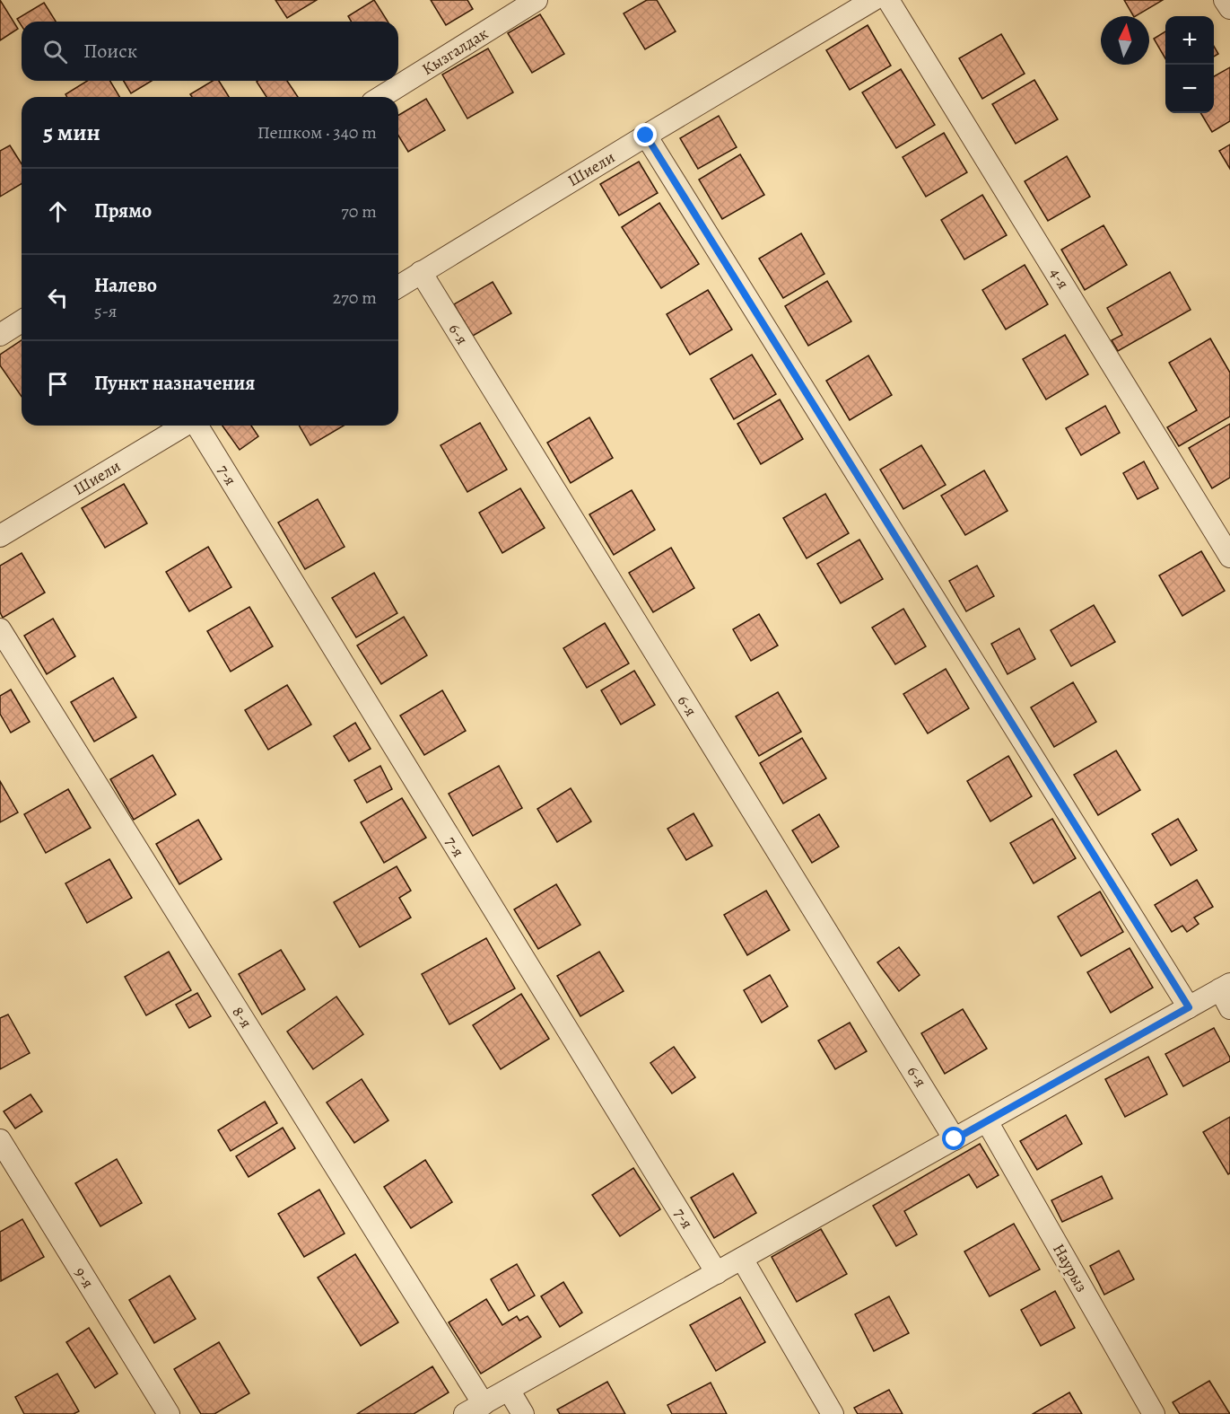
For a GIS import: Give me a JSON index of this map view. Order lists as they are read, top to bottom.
{
  "streets": {
    "street": [
      "Кызгалдак",
      "Шиели",
      "4-я",
      "6-я",
      "7-я",
      "8-я",
      "Наурыз",
      "9-я"
    ]
  },
  "crossings": [
    ["Шиели", "6-я"]
  ],
  "north": "top",
  "page": {
    "map_buttons": ["+", "−"],
    "search": "Поиск",
    "heading": ["5 мин", "Пешком · 340 m"],
    "list": [
      ["Прямо", "70 m"],
      ["Налево", "5-я", "270 m"],
      "Пункт назначения"
    ]
  }
}
